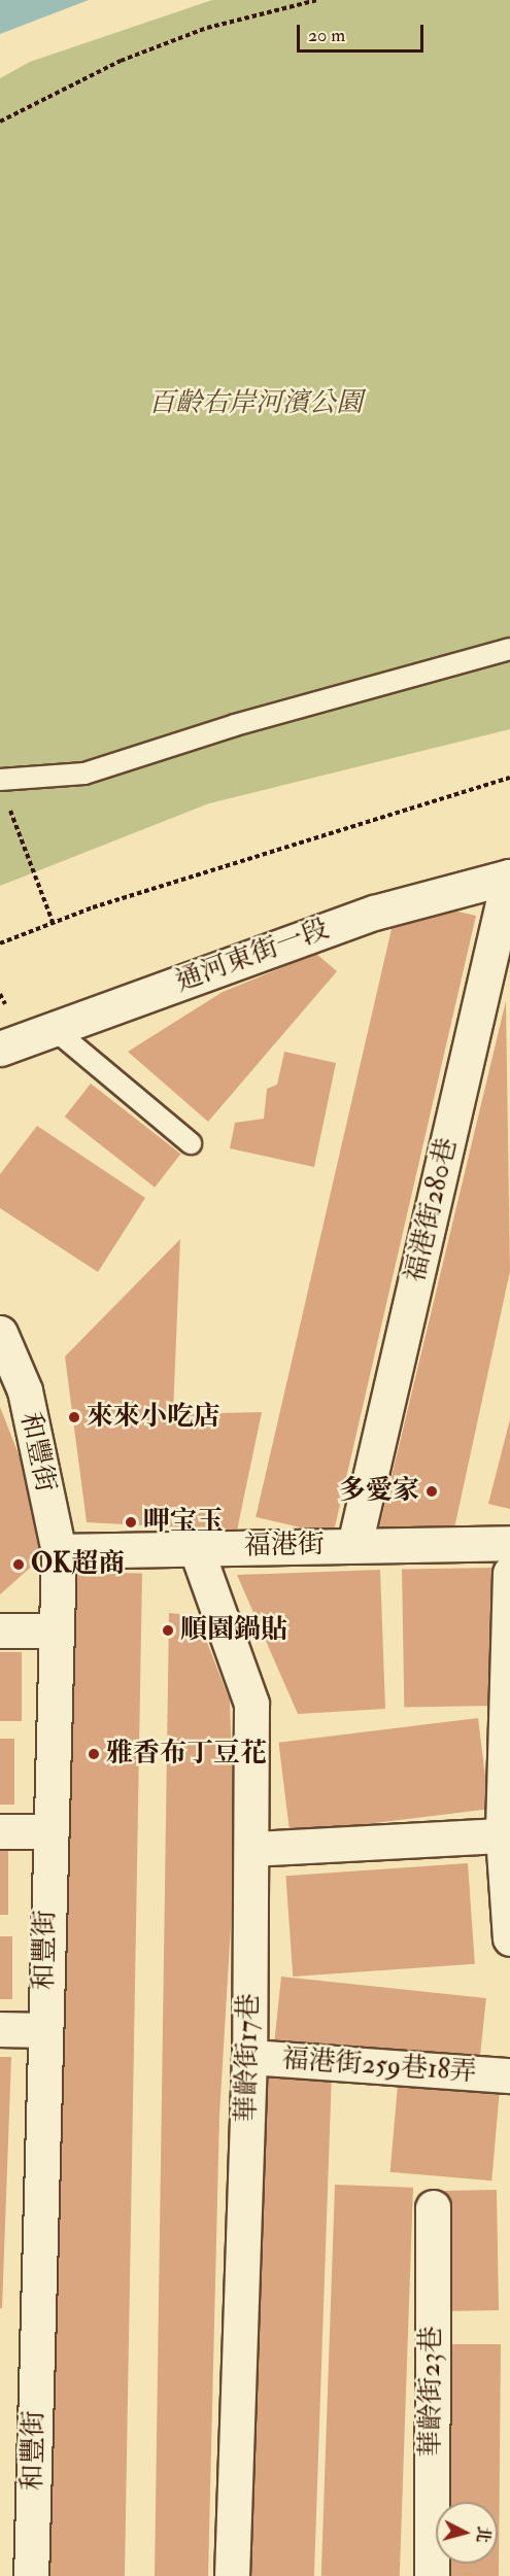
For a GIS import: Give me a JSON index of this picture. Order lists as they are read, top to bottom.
{
  "streets": {
    "street": [
      "通河東街一段",
      "福港街280巷",
      "和豐街",
      "福港街",
      "華齡街17巷",
      "福港街259巷18弄",
      "華齡街23巷"
    ]
  },
  "crossings": [
    ["通河東街一段", "福港街280巷"],
    ["福港街280巷", "福港街"],
    ["和豐街", "福港街"],
    ["福港街", "華齡街17巷"],
    ["華齡街17巷", "福港街259巷18弄"]
  ],
  "parks": ["百齡右岸河濱公園"],
  "places": [
    "來來小吃店",
    "多愛家",
    "呷宝玉",
    "OK超商",
    "順園鍋貼",
    "雅香布丁豆花"
  ],
  "scale_bar": "20 m",
  "north": "right"
}
